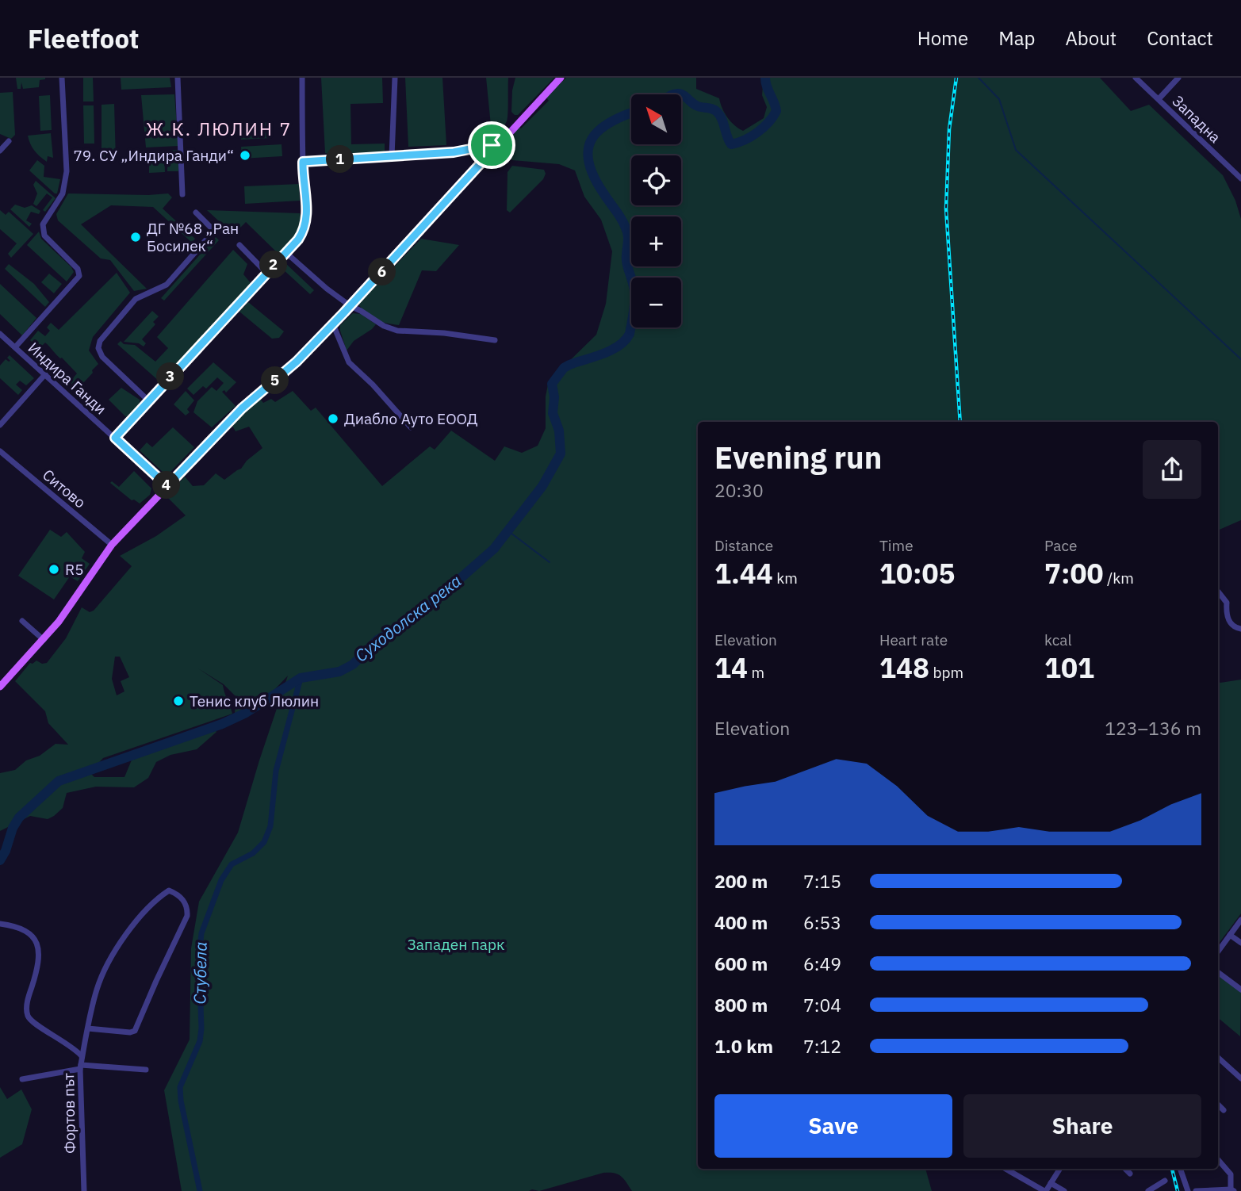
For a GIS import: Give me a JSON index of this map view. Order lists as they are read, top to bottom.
{
  "streets": {
    "street": [
      "Западна",
      "Индира Ганди",
      "Ситово",
      "Фортов път"
    ]
  },
  "districts": ["Ж.К. ЛЮЛИН 7"],
  "water": ["Суходолска река", "Стубела"],
  "parks": ["Западен парк"],
  "places": [
    "79. СУ „Индира Ганди“",
    "ДГ №68 „Ран Босилек“",
    "Диабло Ауто ЕООД",
    "R5",
    "Тенис клуб Люлин"
  ],
  "north": "top left",
  "page": {
    "header": "Fleetfoot",
    "nav": [
      "Home",
      "Map",
      "About",
      "Contact"
    ],
    "map_buttons": ["+", "−"],
    "pins": [
      "1",
      "2",
      "6",
      "3",
      "5",
      "4"
    ],
    "heading": ["Evening run", "20:30"],
    "stats": [
      ["Distance", "1.44 km"],
      ["Time", "10:05"],
      ["Pace", "7:00 /km"],
      ["Elevation", "14 m"],
      ["Heart rate", "148 bpm"],
      ["kcal", "101"]
    ],
    "chart": ["Elevation", "123–136 m"],
    "list": [
      {
        "name": "200 m",
        "note": "7:15"
      },
      {
        "name": "400 m",
        "note": "6:53"
      },
      {
        "name": "600 m",
        "note": "6:49"
      },
      {
        "name": "800 m",
        "note": "7:04"
      },
      {
        "name": "1.0 km",
        "note": "7:12"
      }
    ],
    "buttons": ["Save", "Share"]
  }
}
